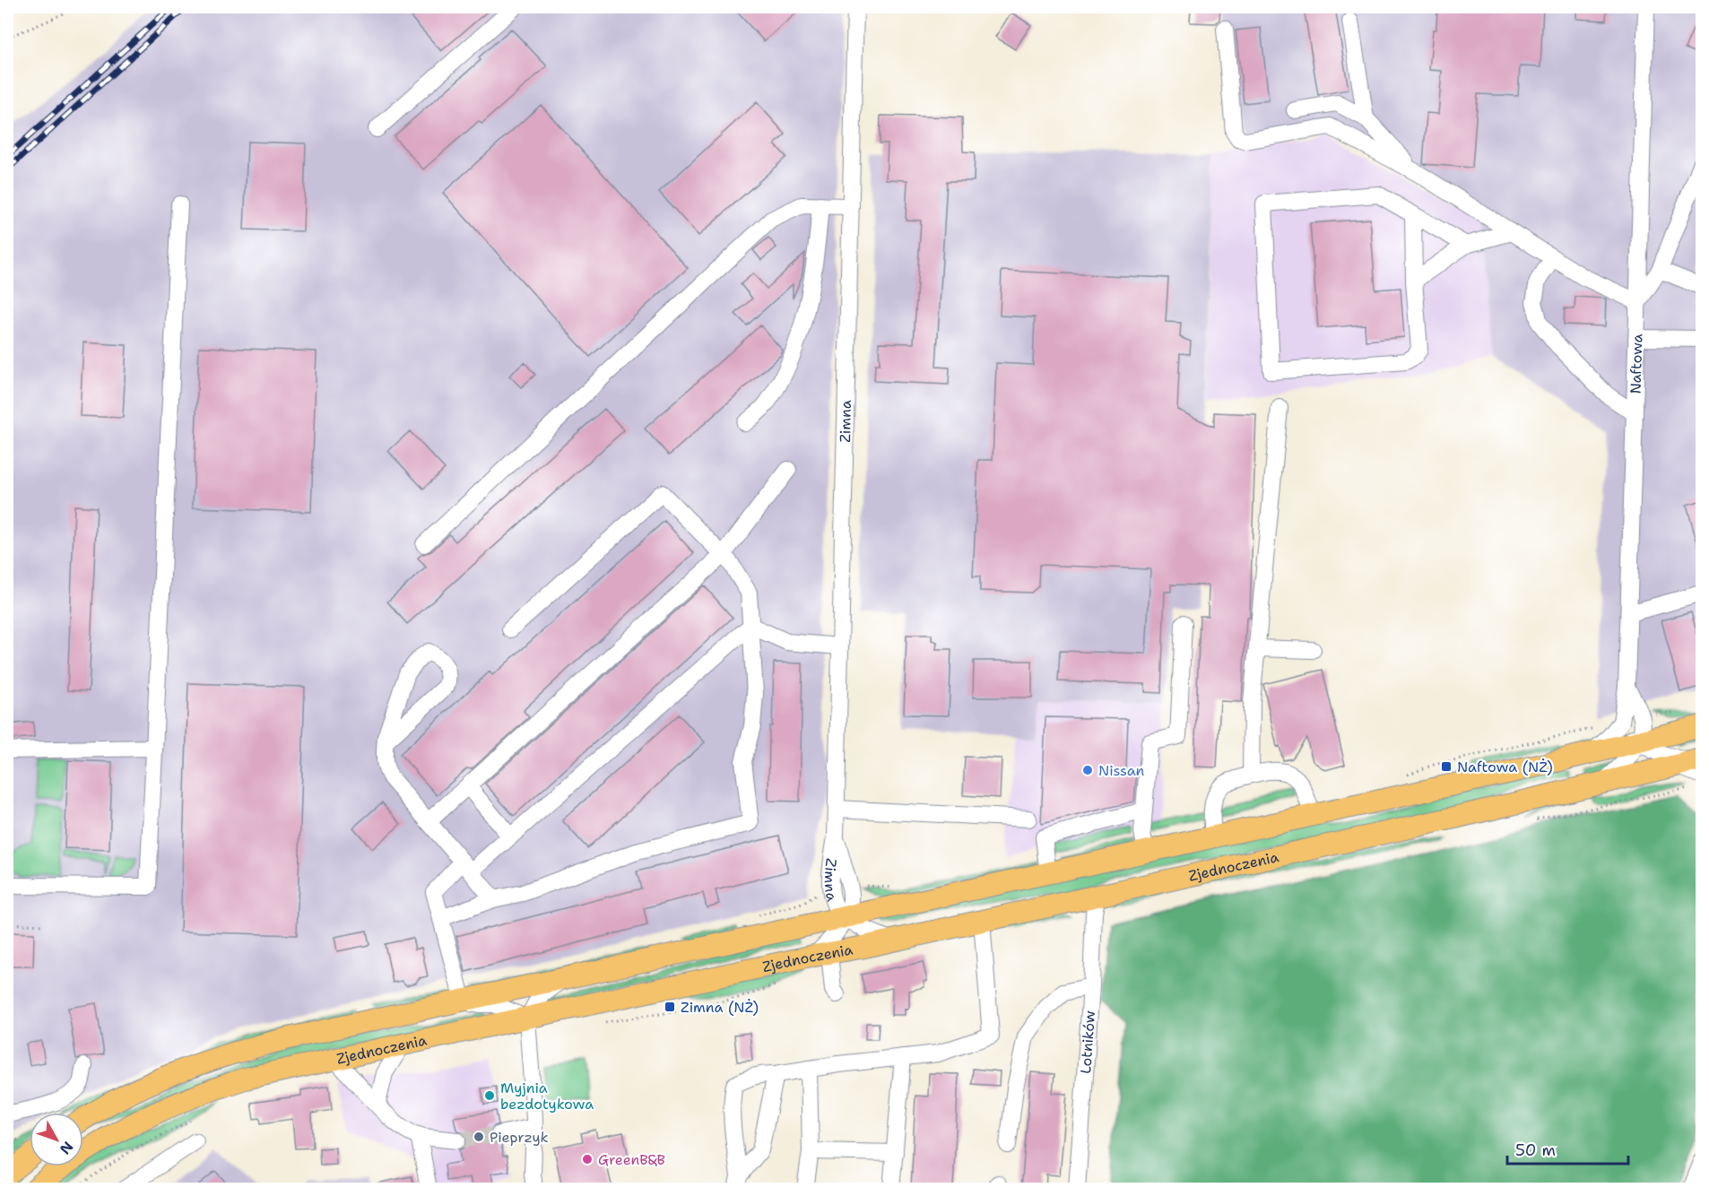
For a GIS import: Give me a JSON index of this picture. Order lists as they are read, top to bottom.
{
  "streets": {
    "main road": ["Zjednoczenia"],
    "street": ["Naftowa", "Zimna", "Lotników"]
  },
  "crossings": [
    ["Naftowa", "Zjednoczenia"],
    ["Zimna", "Zjednoczenia"],
    ["Zjednoczenia", "Lotników"]
  ],
  "places": {
    "transit": ["Naftowa (NŻ)", "Zimna (NŻ)"],
    "other": [
      "Nissan",
      "Myjnia bezdotykowa",
      "Pieprzyk",
      "GreenB&B"
    ]
  },
  "scale_bar": "50 m",
  "north": "bottom right"
}
